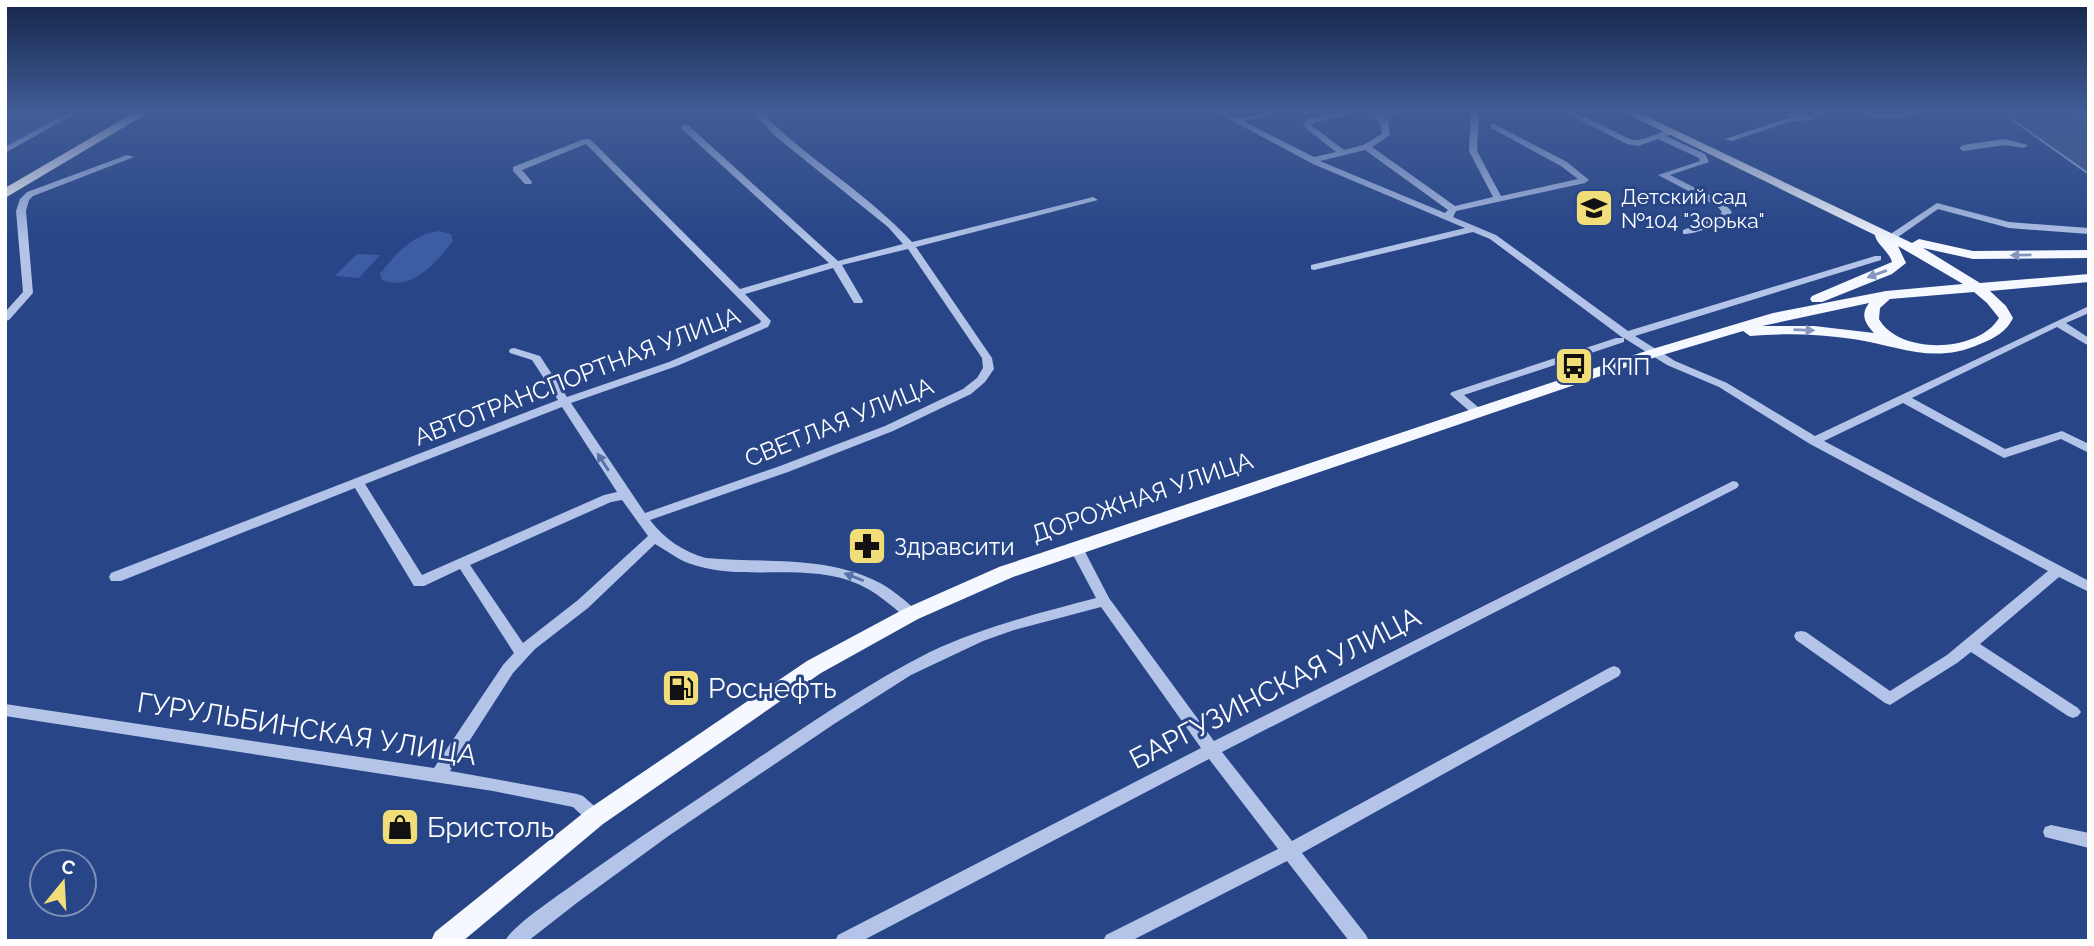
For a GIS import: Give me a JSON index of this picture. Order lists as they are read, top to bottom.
{
  "streets": {
    "main road": ["ДОРОЖНАЯ УЛИЦА"],
    "street": [
      "АВТОТРАНСПОРТНАЯ УЛИЦА",
      "СВЕТЛАЯ УЛИЦА",
      "БАРГУЗИНСКАЯ УЛИЦА",
      "ГУРУЛЬБИНСКАЯ УЛИЦА"
    ]
  },
  "crossings": [
    ["ДОРОЖНАЯ УЛИЦА", "ГУРУЛЬБИНСКАЯ УЛИЦА"]
  ],
  "places": {
    "school or university": ["Детский сад №104 \"Зорька\""],
    "bus stop": ["КПП"],
    "pharmacy": ["Здравсити"],
    "fuel station": ["Роснефть"],
    "shop": ["Бристоль"]
  },
  "north": "top"
}
